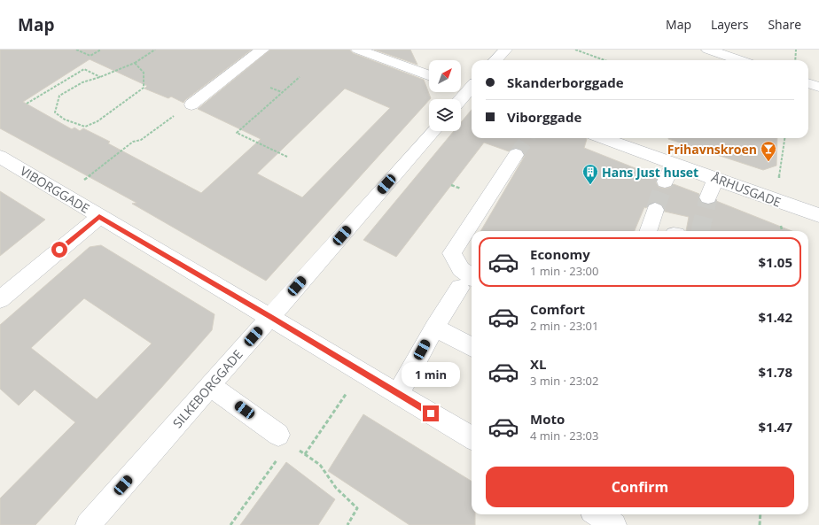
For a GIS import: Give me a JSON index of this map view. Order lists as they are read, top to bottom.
{
  "streets": {
    "street": ["VIBORGGADE", "ÅRHUSGADE", "SILKEBORGGADE"]
  },
  "crossings": [
    ["VIBORGGADE", "SILKEBORGGADE"]
  ],
  "places": {
    "bar": ["Frihavnskroen"],
    "building": ["Hans Just huset"]
  },
  "north": "top right",
  "page": {
    "header": "Map",
    "nav": ["Map", "Layers", "Share"],
    "banner": ["Skanderborggade", "Viborggade"],
    "list": [
      {
        "name": "Economy",
        "note": "1 min · 23:00",
        "value": "$1.05"
      },
      {
        "name": "Comfort",
        "note": "2 min · 23:01",
        "value": "$1.42"
      },
      {
        "name": "XL",
        "note": "3 min · 23:02",
        "value": "$1.78"
      },
      {
        "name": "Moto",
        "note": "4 min · 23:03",
        "value": "$1.47"
      }
    ],
    "bubble": "1 min",
    "buttons": "Confirm"
  }
}
